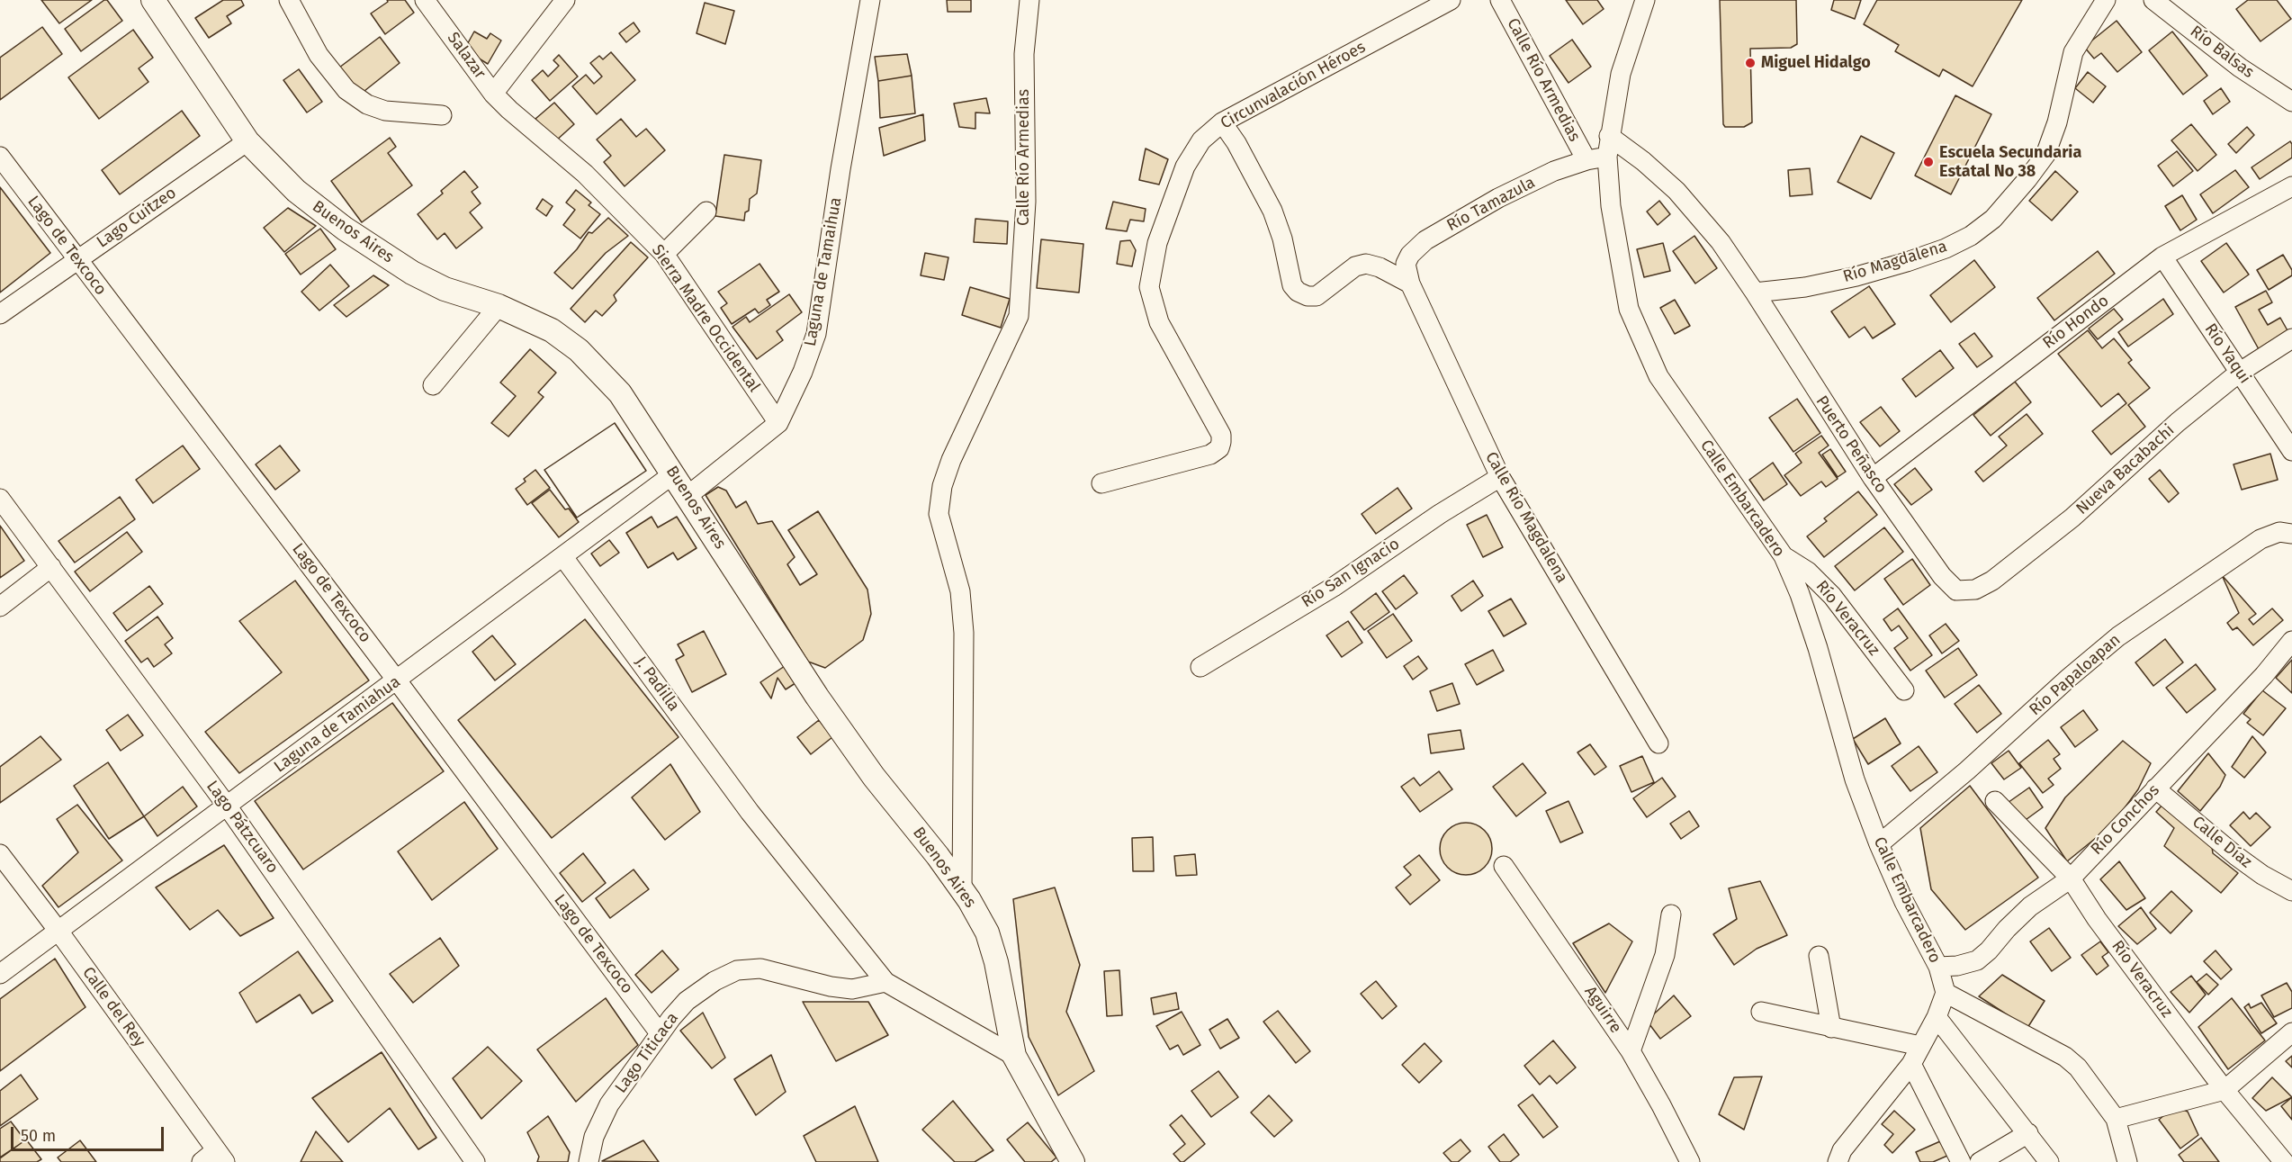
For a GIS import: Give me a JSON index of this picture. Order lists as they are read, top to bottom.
{
  "streets": {
    "street": [
      "Río Balsas",
      "Salazar",
      "Calle Río Armedias",
      "Circunvalación Héroes",
      "Río Tamazula",
      "Lago Cuitzeo",
      "Buenos Aires",
      "Lago de Texcoco",
      "Río Magdalena",
      "Laguna de Tamaihua",
      "Sierra Madre Occidental",
      "Río Hondo",
      "Río Yaqui",
      "Puerto Peñasco",
      "Nueva Bacabachi",
      "Calle Embarcadero",
      "Calle Río Magdalena",
      "Río San Ignacio",
      "Río Veracruz",
      "Río Papaloapan",
      "J. Padilla",
      "Laguna de Tamiahua",
      "Río Conchos",
      "Lago Pátzcuaro",
      "Calle Díaz",
      "Calle del Rey",
      "Aguirre",
      "Lago Titicaca"
    ]
  },
  "crossings": [
    ["Salazar", "Sierra Madre Occidental"],
    ["Calle Río Armedias", "Río Tamazula"],
    ["Calle Río Armedias", "Buenos Aires"],
    ["Río Tamazula", "Calle Embarcadero"],
    ["Río Tamazula", "Calle Río Magdalena"],
    ["Lago Cuitzeo", "Buenos Aires"],
    ["Lago Cuitzeo", "Lago de Texcoco"],
    ["Buenos Aires", "Laguna de Tamaihua"],
    ["Buenos Aires", "Laguna de Tamiahua"],
    ["Lago de Texcoco", "Laguna de Tamiahua"],
    ["Lago de Texcoco", "Lago Titicaca"],
    ["Río Magdalena", "Puerto Peñasco"],
    ["Laguna de Tamaihua", "Sierra Madre Occidental"],
    ["Río Hondo", "Río Yaqui"],
    ["Río Hondo", "Puerto Peñasco"],
    ["Río Yaqui", "Nueva Bacabachi"],
    ["Puerto Peñasco", "Nueva Bacabachi"],
    ["Calle Embarcadero", "Río Veracruz"],
    ["Calle Embarcadero", "Río Papaloapan"],
    ["Calle Embarcadero", "Río Conchos"],
    ["Calle Río Magdalena", "Río San Ignacio"],
    ["Río Veracruz", "Río Conchos"],
    ["J. Padilla", "Laguna de Tamiahua"],
    ["J. Padilla", "Lago Titicaca"],
    ["Laguna de Tamiahua", "Lago Pátzcuaro"],
    ["Laguna de Tamiahua", "Calle del Rey"],
    ["Río Conchos", "Calle Díaz"]
  ],
  "places": ["Miguel Hidalgo", "Escuela Secundaria Estatal No 38"],
  "scale_bar": "50 m"
}
